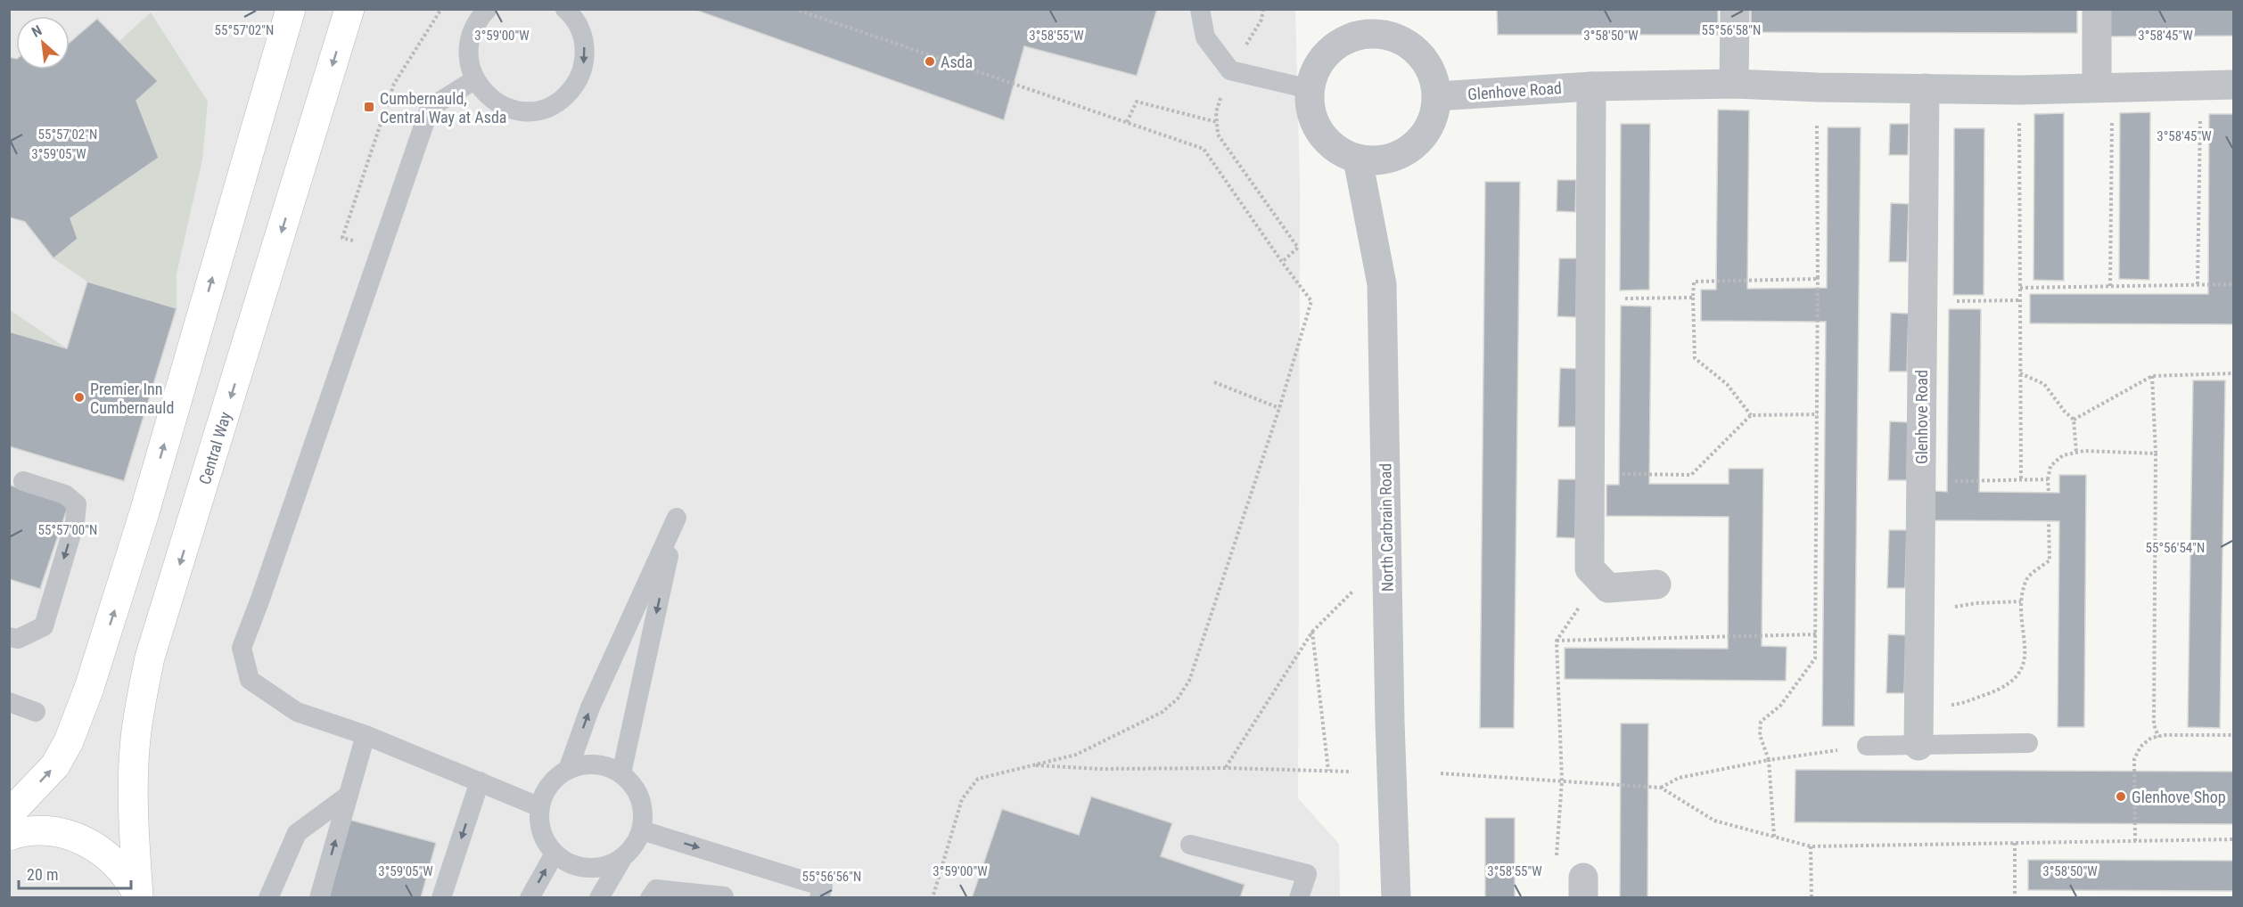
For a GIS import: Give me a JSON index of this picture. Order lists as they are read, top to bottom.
{
  "streets": {
    "main road": ["Central Way"],
    "street": ["Glenhove Road", "North Carbrain Road"]
  },
  "crossings": [
    ["Glenhove Road", "North Carbrain Road"]
  ],
  "places": {
    "other": ["Asda", "Premier Inn Cumbernauld", "Glenhove Shop"],
    "transit": ["Cumbernauld, Central Way at Asda"]
  },
  "scale_bar": "20 m",
  "north": "top left",
  "coordinates": [
    "55°57'02\"N",
    "55°56'58\"N",
    "3°59'00\"W",
    "3°58'55\"W",
    "3°58'50\"W",
    "3°58'45\"W",
    "3°59'05\"W",
    "55°57'00\"N",
    "55°56'54\"N",
    "55°56'56\"N"
  ]
}
